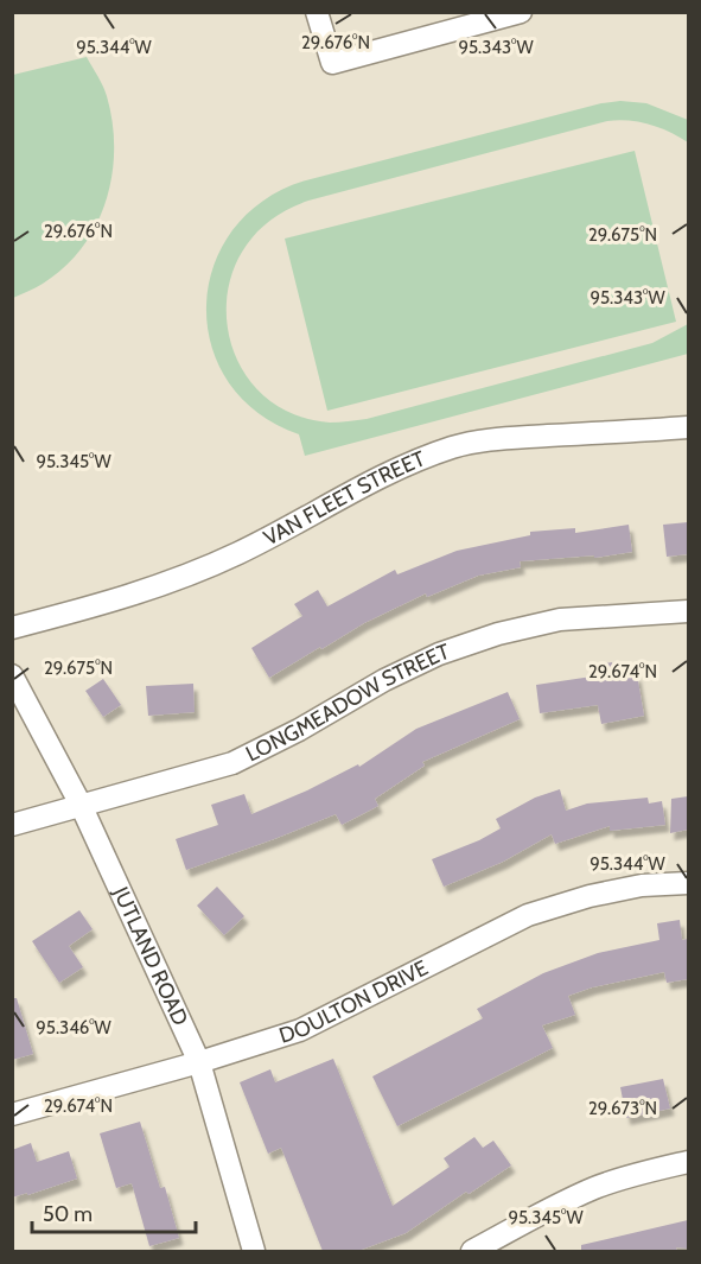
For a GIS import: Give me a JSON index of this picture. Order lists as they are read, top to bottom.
{
  "streets": {
    "street": [
      "VAN FLEET STREET",
      "LONGMEADOW STREET",
      "JUTLAND ROAD",
      "DOULTON DRIVE"
    ]
  },
  "crossings": [
    ["LONGMEADOW STREET", "JUTLAND ROAD"],
    ["JUTLAND ROAD", "DOULTON DRIVE"]
  ],
  "scale_bar": "50 m",
  "coordinates": [
    "29.676°N",
    "95.344°W",
    "95.343°W",
    "29.675°N",
    "95.345°W",
    "29.674°N",
    "95.346°W",
    "29.673°N"
  ]
}
